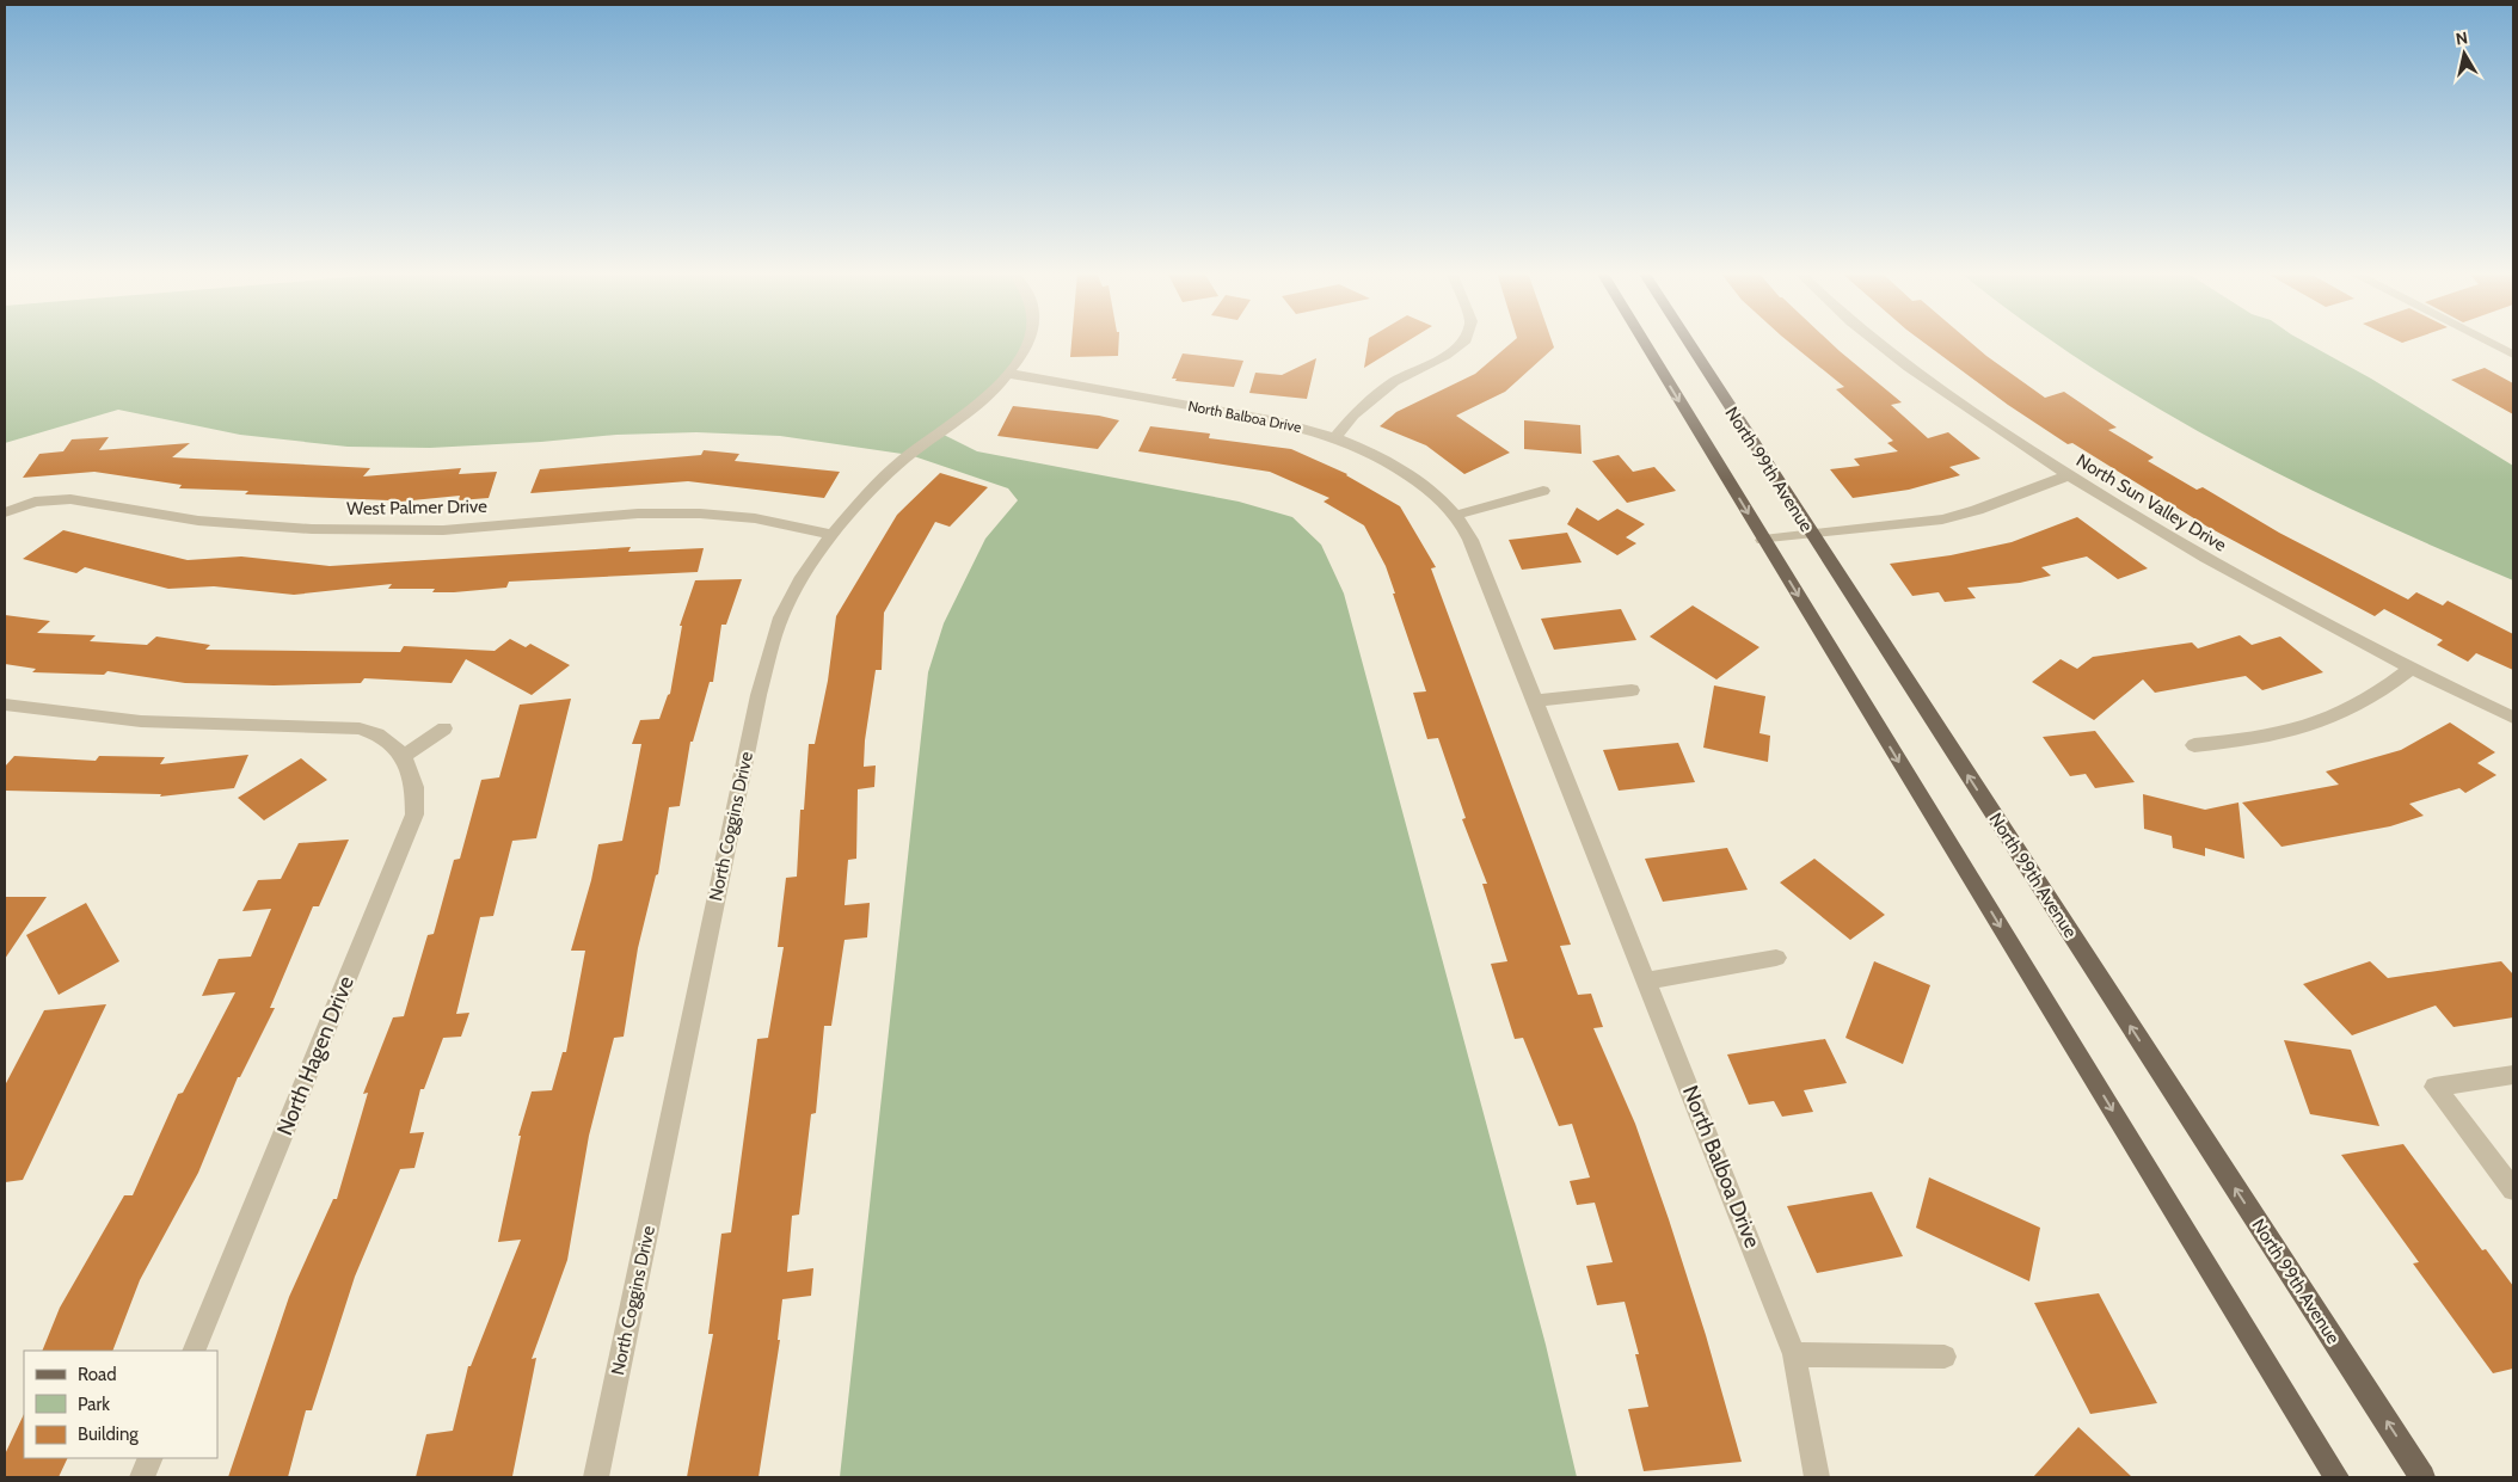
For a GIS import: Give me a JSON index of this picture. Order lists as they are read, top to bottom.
{
  "streets": {
    "main road": ["North 99th Avenue"],
    "street": [
      "North Balboa Drive",
      "North Sun Valley Drive",
      "West Palmer Drive",
      "North Coggins Drive",
      "North Hagen Drive"
    ]
  },
  "crossings": [
    ["North Balboa Drive", "North Coggins Drive"],
    ["West Palmer Drive", "North Coggins Drive"]
  ],
  "legend": ["Road", "Park", "Building"],
  "north": "top"
}
